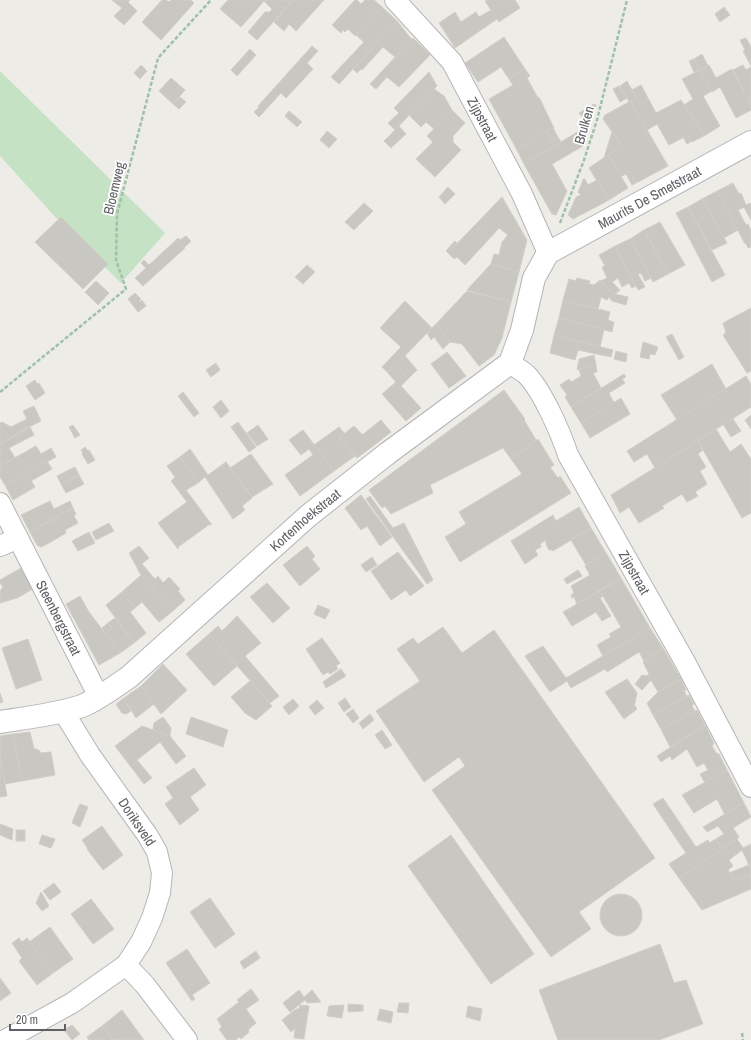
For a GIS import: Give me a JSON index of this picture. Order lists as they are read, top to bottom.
{
  "streets": {
    "street": [
      "Zijpstraat",
      "Maurits De Smetstraat",
      "Kortenhoekstraat",
      "Steenbergstraat",
      "Doriksveld"
    ],
    "path": ["Brulken", "Bloemweg"]
  },
  "crossings": [
    ["Zijpstraat", "Maurits De Smetstraat"],
    ["Zijpstraat", "Kortenhoekstraat"],
    ["Kortenhoekstraat", "Steenbergstraat"],
    ["Kortenhoekstraat", "Doriksveld"]
  ],
  "scale_bar": "20 m"
}
